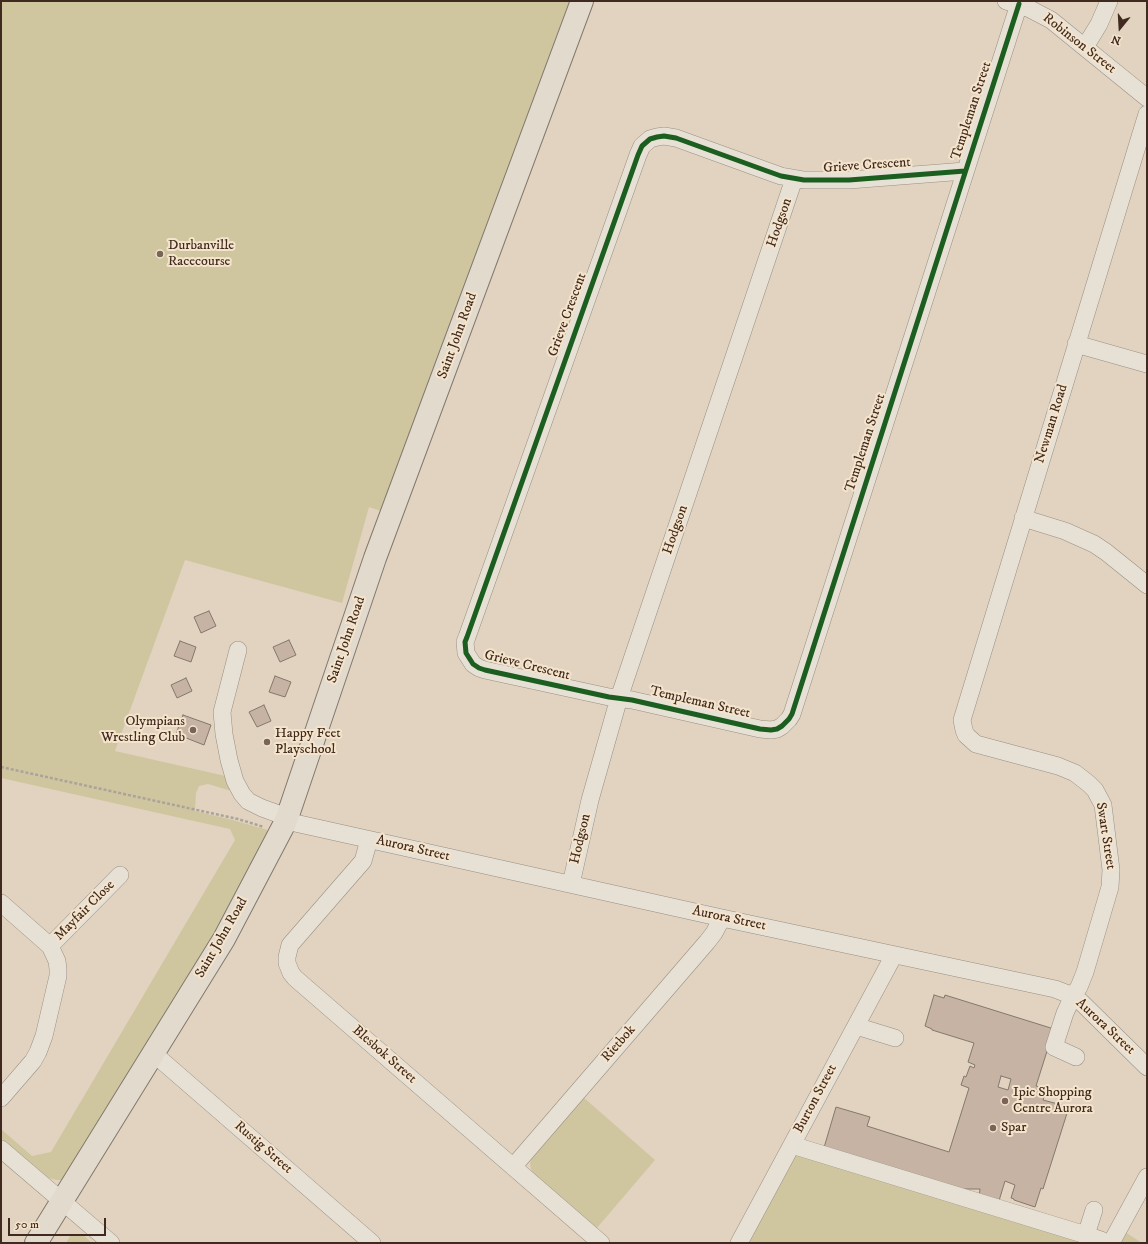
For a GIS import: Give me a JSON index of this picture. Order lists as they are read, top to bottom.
{
  "streets": {
    "main road": ["Saint John Road"],
    "street": [
      "Robinson Street",
      "Templeman Street",
      "Grieve Crescent",
      "Hodgson",
      "Newman Road",
      "Swart Street",
      "Aurora Street",
      "Mayfair Close",
      "Rietbok",
      "Blesbok Street",
      "Burton Street",
      "Rustig Street"
    ]
  },
  "crossings": [
    ["Robinson Street", "Templeman Street"],
    ["Templeman Street", "Grieve Crescent"],
    ["Templeman Street", "Hodgson"],
    ["Grieve Crescent", "Hodgson"],
    ["Hodgson", "Aurora Street"],
    ["Saint John Road", "Aurora Street"],
    ["Saint John Road", "Rustig Street"],
    ["Newman Road", "Swart Street"],
    ["Swart Street", "Aurora Street"],
    ["Aurora Street", "Rietbok"],
    ["Aurora Street", "Blesbok Street"],
    ["Aurora Street", "Burton Street"],
    ["Rietbok", "Blesbok Street"]
  ],
  "places": [
    "Durbanville Racecourse",
    "Olympians Wrestling Club",
    "Happy Feet Playschool",
    "Ipic Shopping Centre Aurora",
    "Spar"
  ],
  "scale_bar": "50 m",
  "north": "bottom"
}
